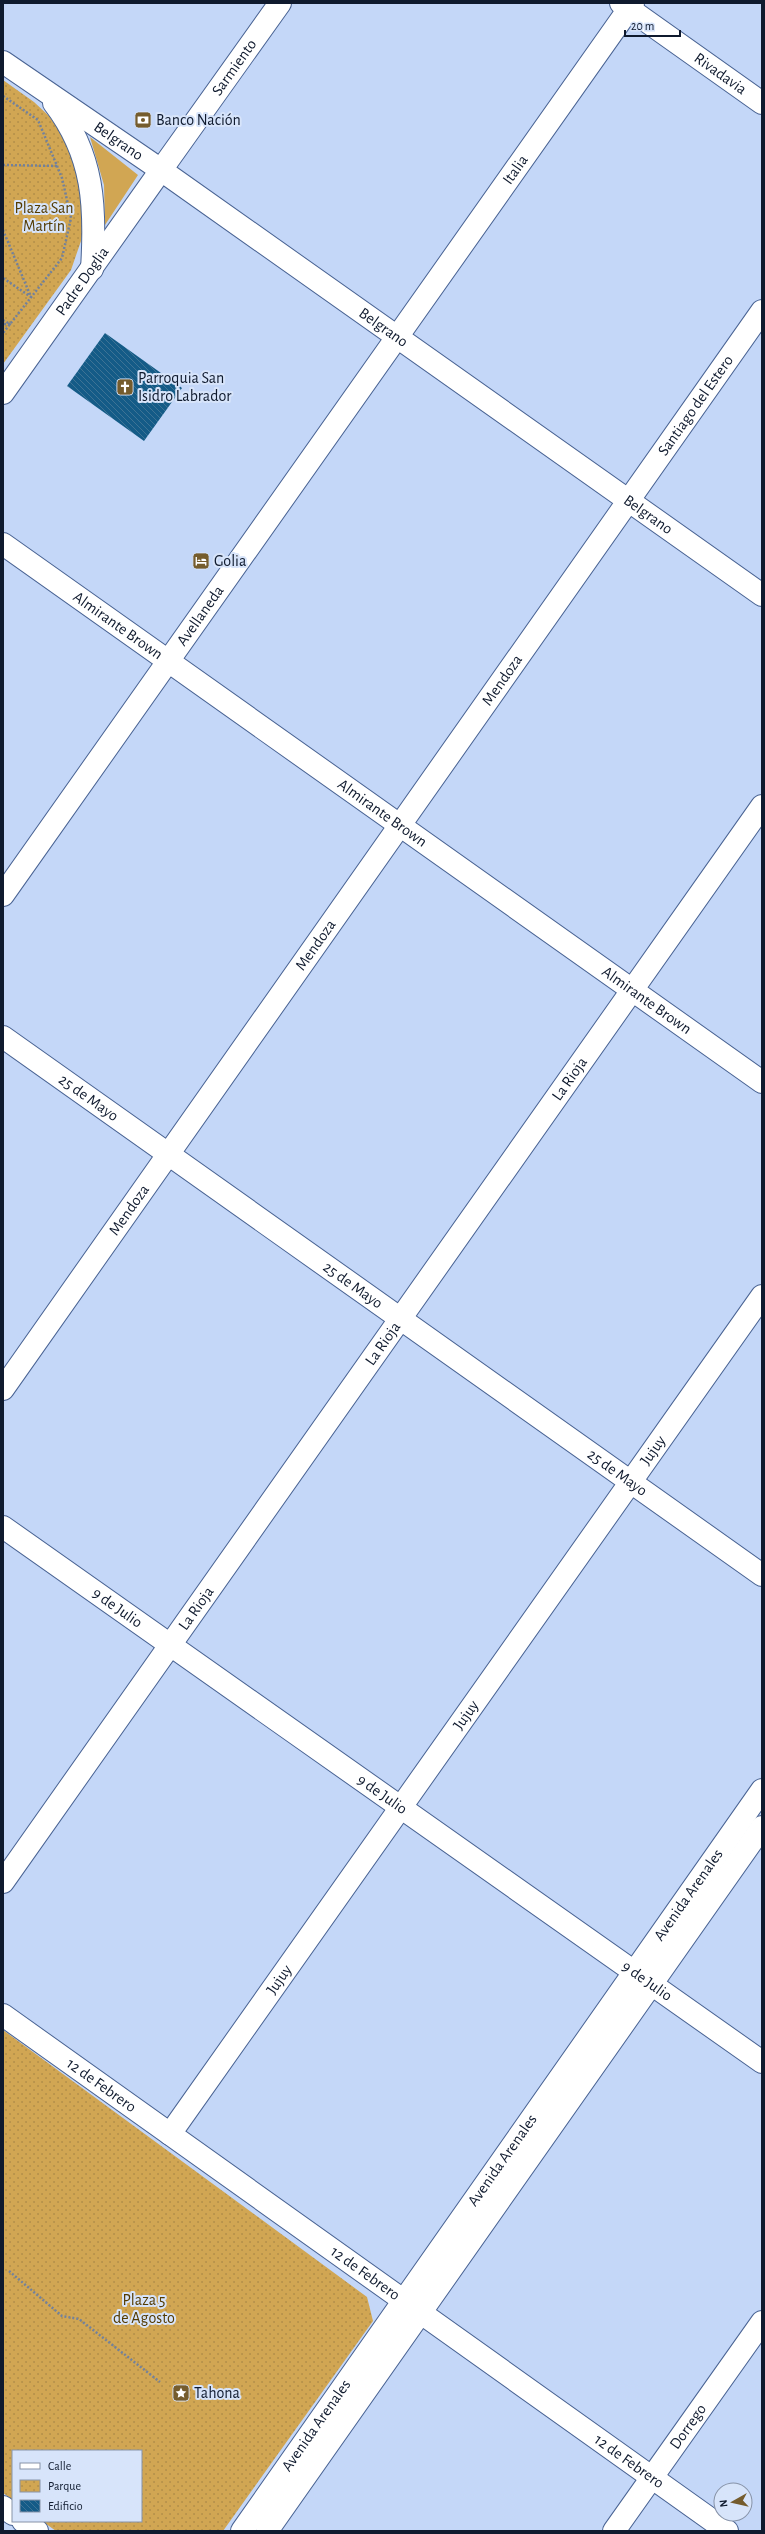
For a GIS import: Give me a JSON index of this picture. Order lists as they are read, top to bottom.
{
  "streets": {
    "street": [
      "Sarmiento",
      "Rivadavia",
      "Belgrano",
      "Italia",
      "Padre Doglia",
      "Santiago del Estero",
      "Avellaneda",
      "Almirante Brown",
      "Mendoza",
      "La Rioja",
      "25 de Mayo",
      "Jujuy",
      "9 de Julio",
      "Avenida Arenales",
      "12 de Febrero",
      "Dorrego"
    ]
  },
  "crossings": [
    ["Sarmiento", "Belgrano"],
    ["Sarmiento", "Padre Doglia"],
    ["Rivadavia", "Italia"],
    ["Belgrano", "Italia"],
    ["Belgrano", "Padre Doglia"],
    ["Belgrano", "Santiago del Estero"],
    ["Belgrano", "Avellaneda"],
    ["Belgrano", "Mendoza"],
    ["Italia", "Avellaneda"],
    ["Santiago del Estero", "Mendoza"],
    ["Avellaneda", "Almirante Brown"],
    ["Almirante Brown", "Mendoza"],
    ["Almirante Brown", "La Rioja"],
    ["Mendoza", "25 de Mayo"],
    ["La Rioja", "25 de Mayo"],
    ["La Rioja", "9 de Julio"],
    ["25 de Mayo", "Jujuy"],
    ["Jujuy", "9 de Julio"],
    ["Jujuy", "12 de Febrero"],
    ["9 de Julio", "Avenida Arenales"],
    ["Avenida Arenales", "12 de Febrero"],
    ["12 de Febrero", "Dorrego"]
  ],
  "parks": ["Plaza San Martín", "Plaza 5 de Agosto"],
  "places": {
    "bank": ["Banco Nación"],
    "church": ["Parroquia San Isidro Labrador"],
    "hotel": ["Golia"],
    "place": ["Tahona"]
  },
  "legend": ["Calle", "Parque", "Edificio"],
  "scale_bar": "20 m",
  "north": "left"
}
